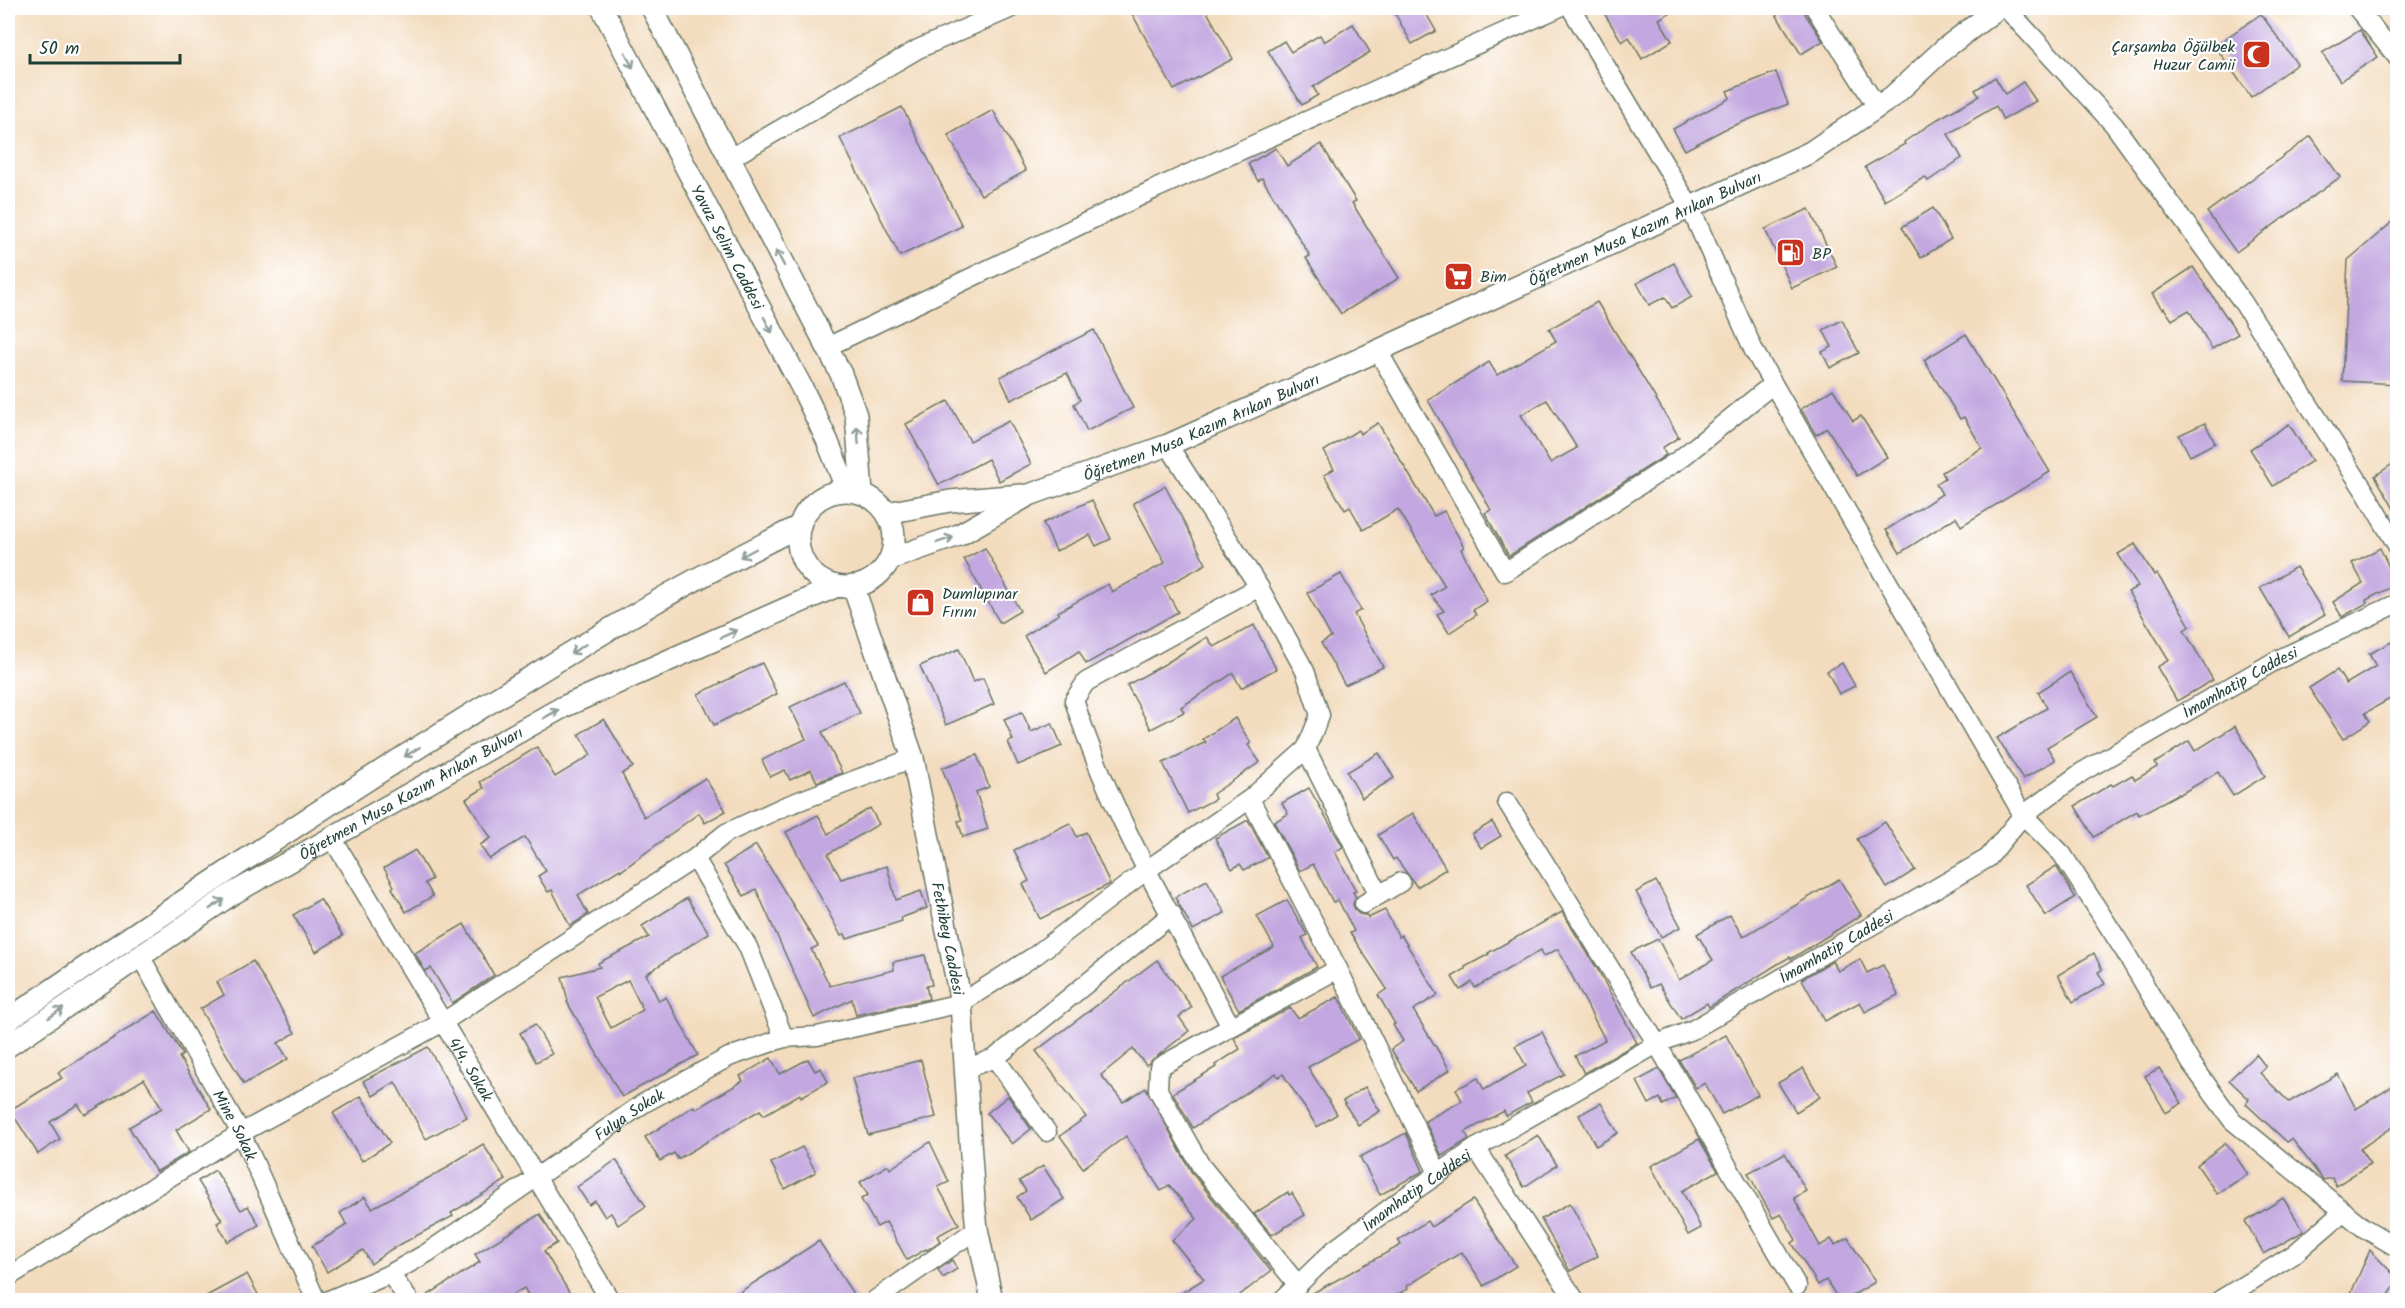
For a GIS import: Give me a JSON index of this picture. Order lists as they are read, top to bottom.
{
  "streets": {
    "street": [
      "Öğretmen Musa Kazım Arıkan Bulvarı",
      "Yavuz Selim Caddesi",
      "İmamhatip Caddesi",
      "Fethibey Caddesi",
      "414. Sokak",
      "Fulya Sokak",
      "Mine Sokak"
    ]
  },
  "crossings": [
    ["Öğretmen Musa Kazım Arıkan Bulvarı", "Yavuz Selim Caddesi"],
    ["Öğretmen Musa Kazım Arıkan Bulvarı", "Fethibey Caddesi"],
    ["Öğretmen Musa Kazım Arıkan Bulvarı", "414. Sokak"],
    ["Öğretmen Musa Kazım Arıkan Bulvarı", "Mine Sokak"],
    ["Yavuz Selim Caddesi", "Fethibey Caddesi"],
    ["Fethibey Caddesi", "Fulya Sokak"],
    ["414. Sokak", "Fulya Sokak"]
  ],
  "places": {
    "mosque": ["Çarşamba Öğülbek Huzur Camii"],
    "fuel station": ["BP"],
    "supermarket": ["Bim"],
    "shop": ["Dumlupınar Fırını"]
  },
  "scale_bar": "50 m"
}
